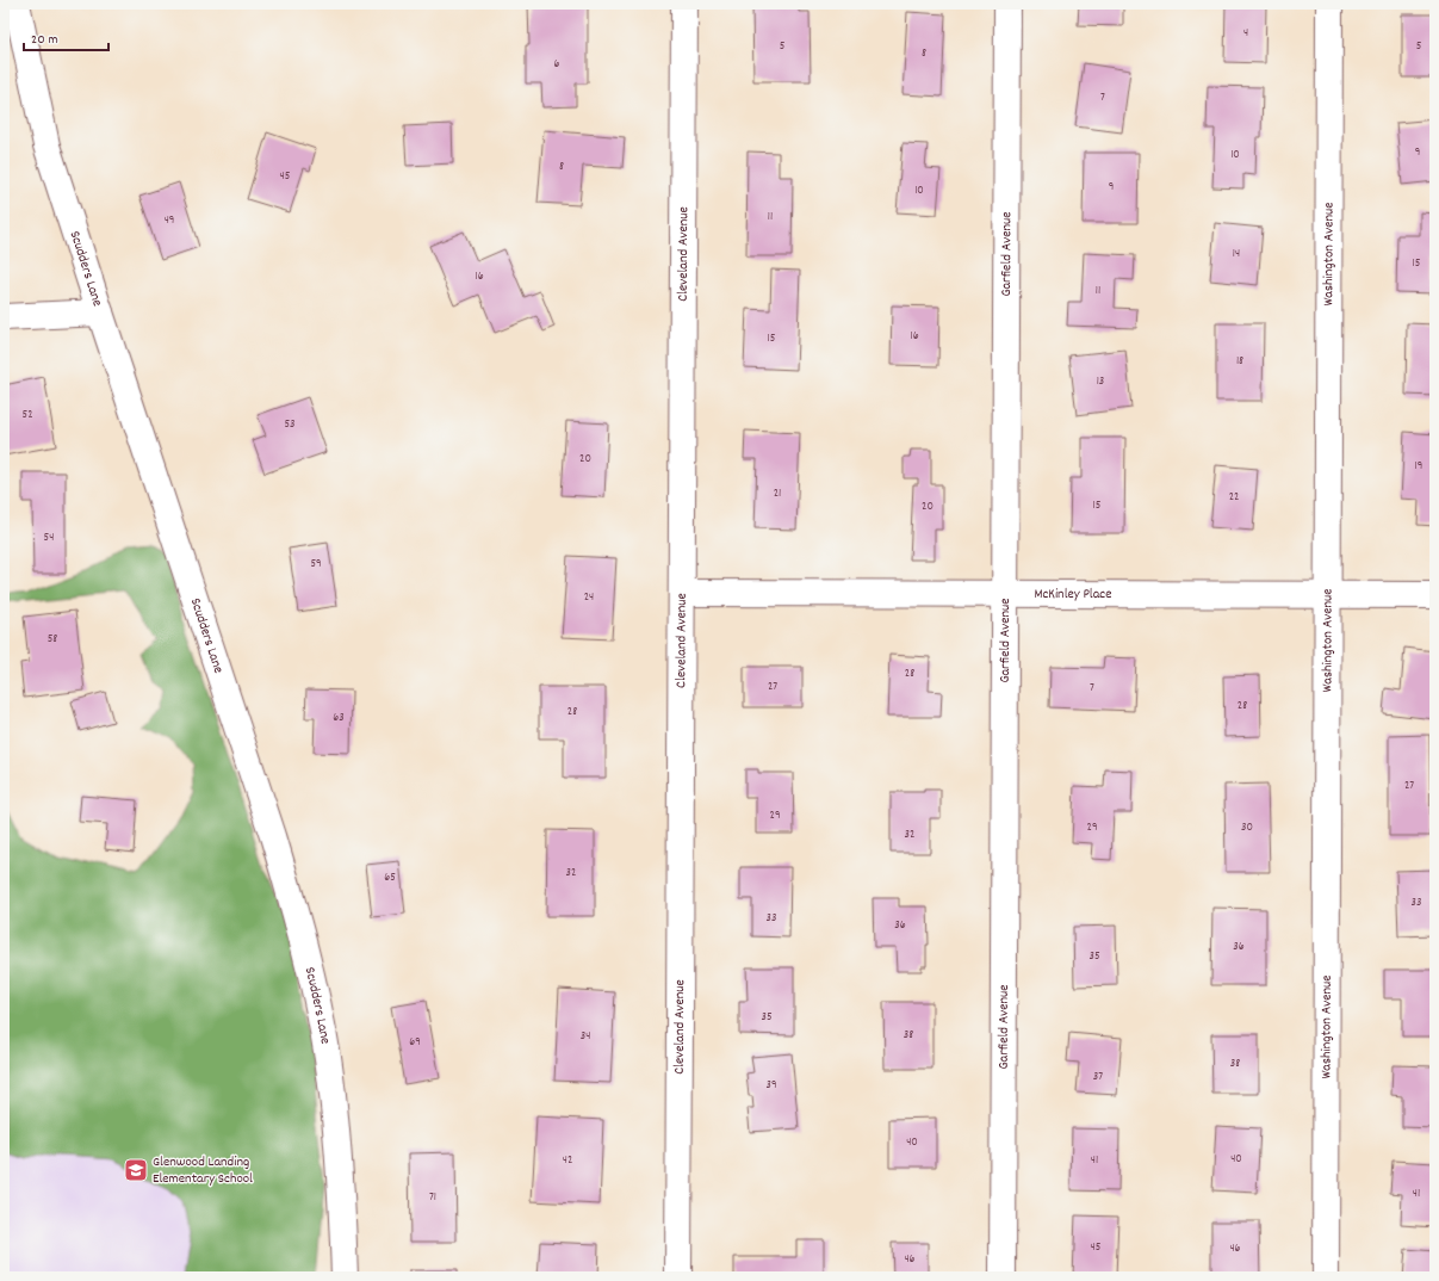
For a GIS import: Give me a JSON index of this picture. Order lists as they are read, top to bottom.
{
  "streets": {
    "street": [
      "Cleveland Avenue",
      "Garfield Avenue",
      "Washington Avenue",
      "Scudders Lane",
      "McKinley Place"
    ]
  },
  "crossings": [
    ["Cleveland Avenue", "McKinley Place"],
    ["Garfield Avenue", "McKinley Place"],
    ["Washington Avenue", "McKinley Place"]
  ],
  "places": {
    "school or university": ["Glenwood Landing Elementary School"]
  },
  "house_numbers": [
    "4",
    "5",
    "5",
    "8",
    "6",
    "7",
    "9",
    "10",
    "8",
    "45",
    "9",
    "10",
    "11",
    "49",
    "14",
    "15",
    "16",
    "11",
    "16",
    "15",
    "18",
    "13",
    "52",
    "53",
    "20",
    "19",
    "21",
    "22",
    "15",
    "20",
    "54",
    "59",
    "24",
    "58",
    "28",
    "27",
    "7",
    "28",
    "28",
    "63",
    "27",
    "29",
    "29",
    "30",
    "32",
    "32",
    "65",
    "33",
    "33",
    "36",
    "36",
    "35",
    "35",
    "38",
    "34",
    "69",
    "38",
    "37",
    "39",
    "40",
    "40",
    "42",
    "41",
    "41",
    "71",
    "45",
    "46",
    "46"
  ],
  "scale_bar": "20 m"
}
